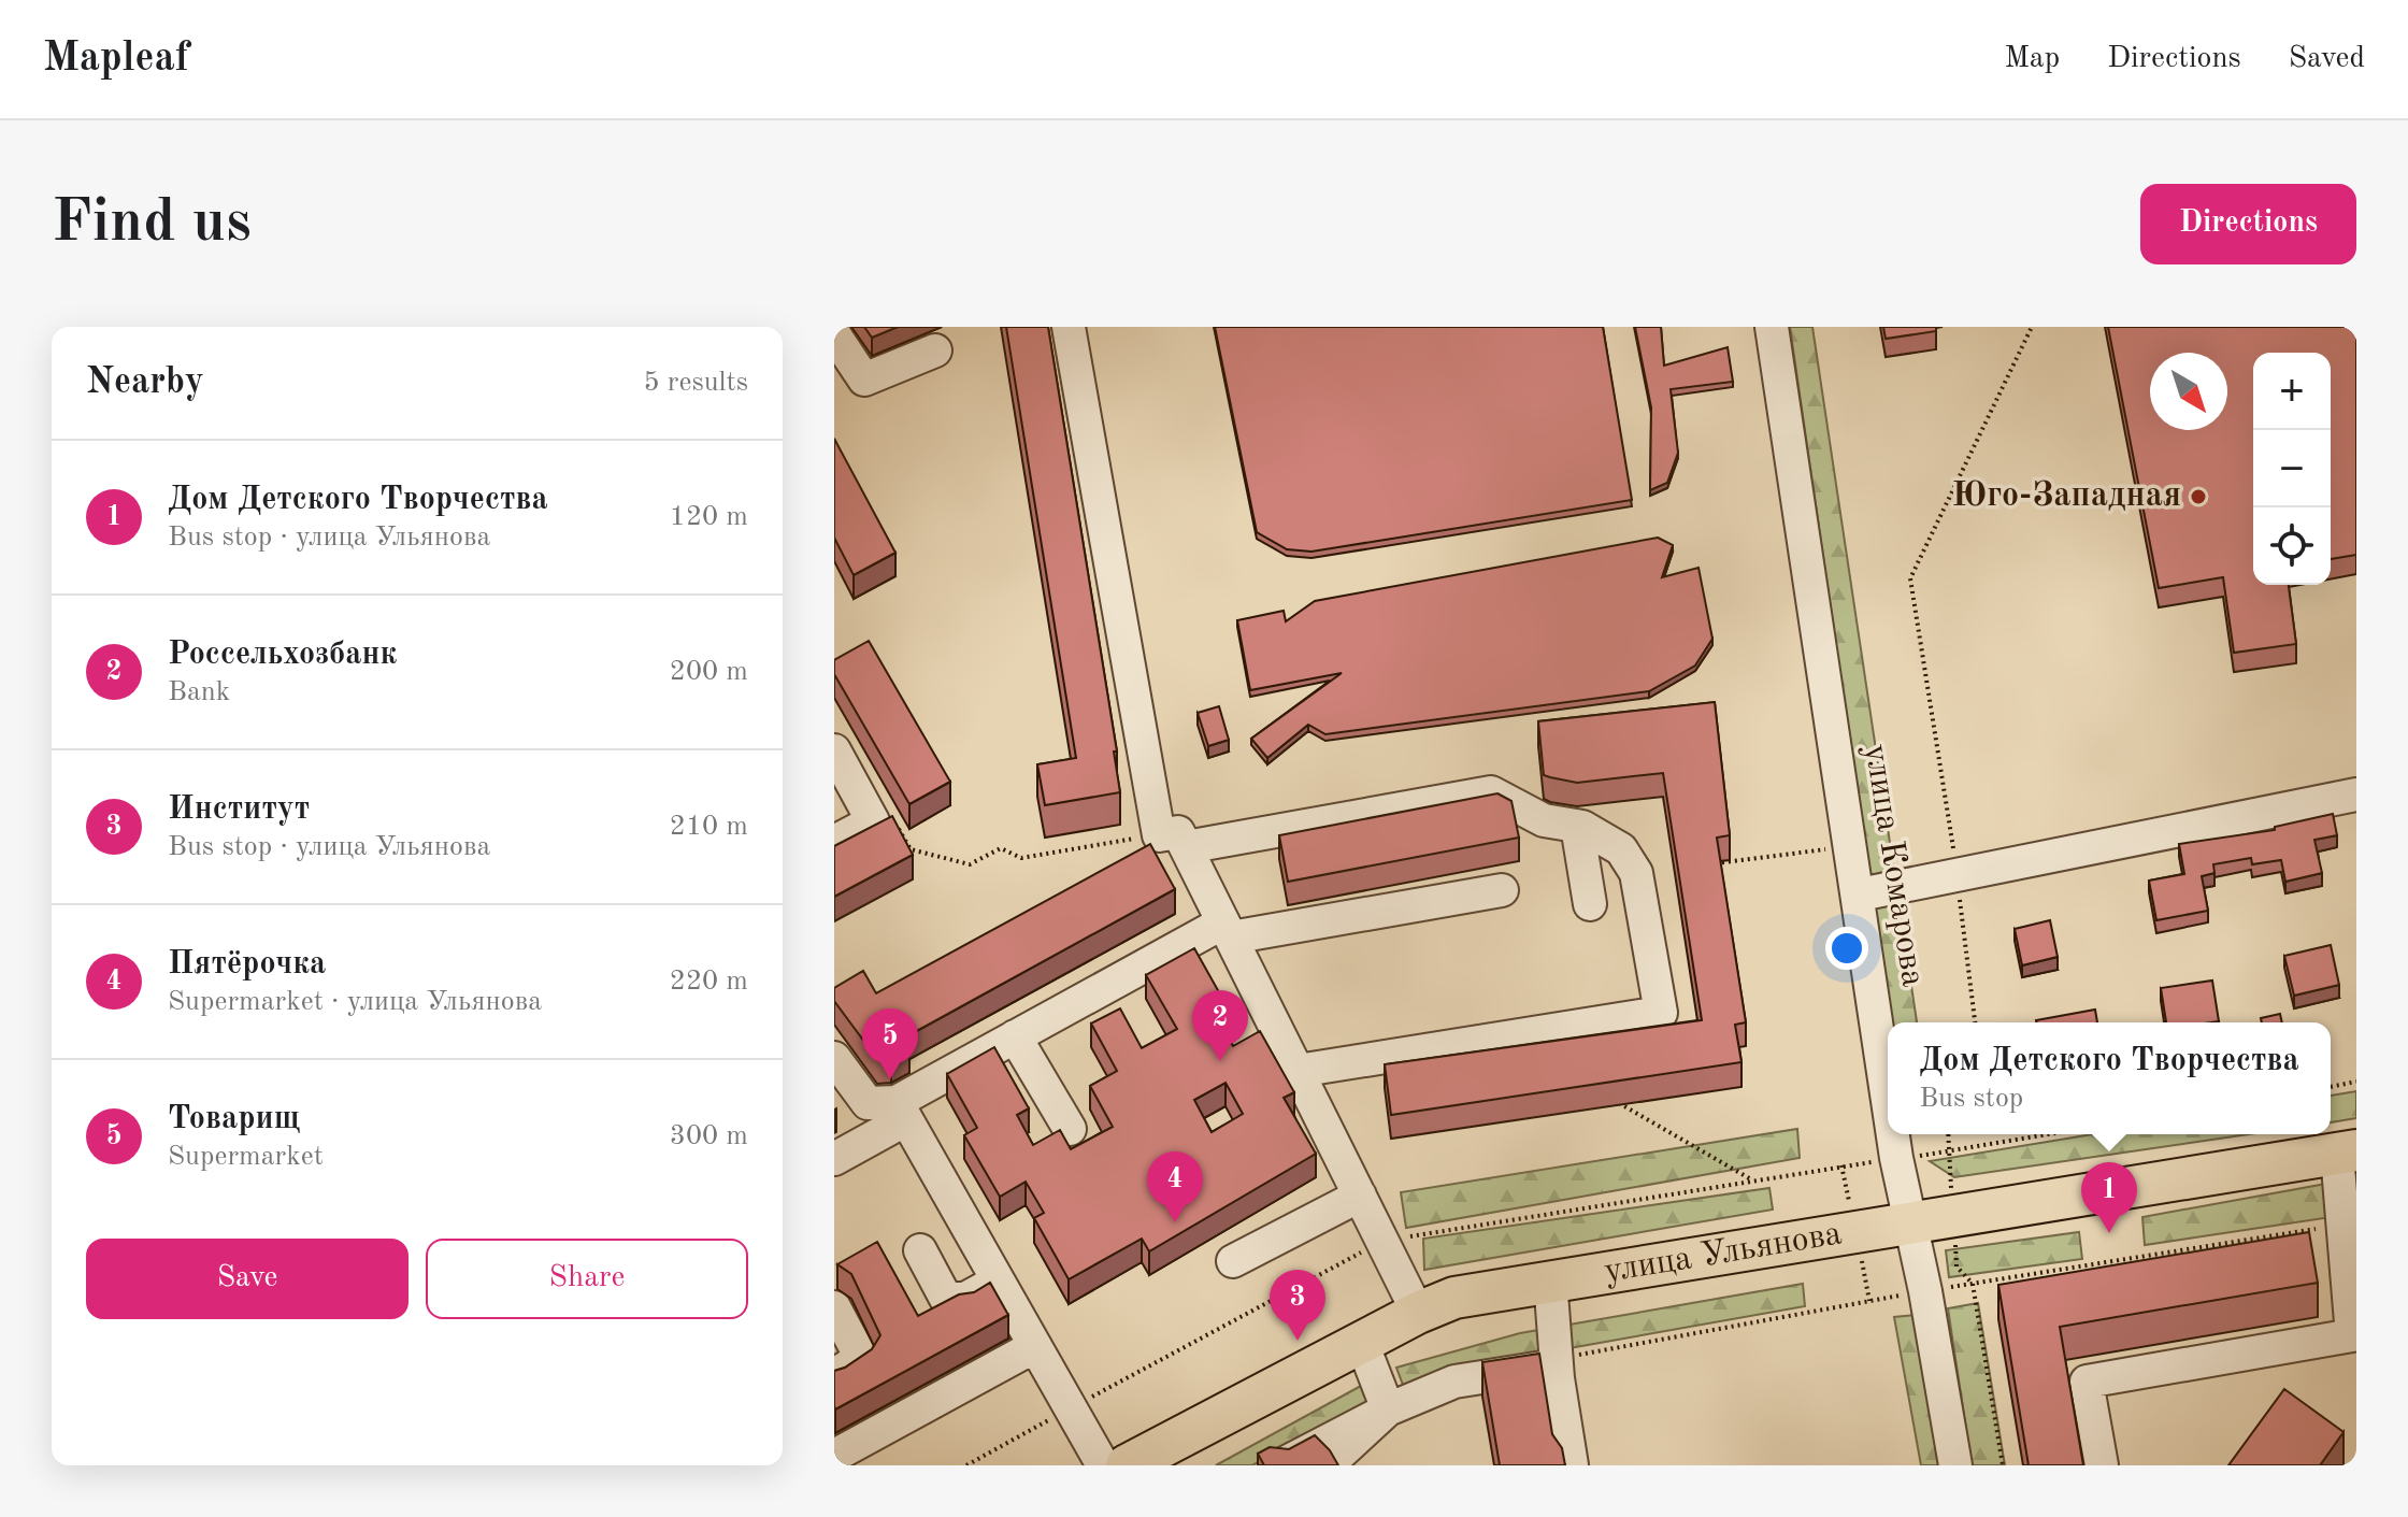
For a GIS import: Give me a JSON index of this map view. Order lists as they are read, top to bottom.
{
  "streets": {
    "main road": ["улица Ульянова"],
    "street": ["улица Комарова"]
  },
  "crossings": [
    ["улица Комарова", "улица Ульянова"]
  ],
  "places": ["Юго-Западная"],
  "north": "bottom right",
  "page": {
    "header": "Mapleaf",
    "nav": ["Map", "Directions", "Saved"],
    "buttons": [
      "Directions",
      ["Save", "Share"]
    ],
    "title": "Find us",
    "heading": ["Nearby", "5 results"],
    "map_buttons": ["+", "−"],
    "list": [
      {
        "mark": "1",
        "name": "Дом Детского Творчества",
        "note": "Bus stop · улица Ульянова",
        "value": "120 m"
      },
      {
        "mark": "2",
        "name": "Россельхозбанк",
        "note": "Bank",
        "value": "200 m"
      },
      {
        "mark": "3",
        "name": "Институт",
        "note": "Bus stop · улица Ульянова",
        "value": "210 m"
      },
      {
        "mark": "4",
        "name": "Пятёрочка",
        "note": "Supermarket · улица Ульянова",
        "value": "220 m"
      },
      {
        "mark": "5",
        "name": "Товарищ",
        "note": "Supermarket",
        "value": "300 m"
      }
    ],
    "pins": [
      "2",
      "5",
      "4",
      "1",
      "3"
    ],
    "popup": ["Дом Детского Творчества", "Bus stop"]
  }
}
